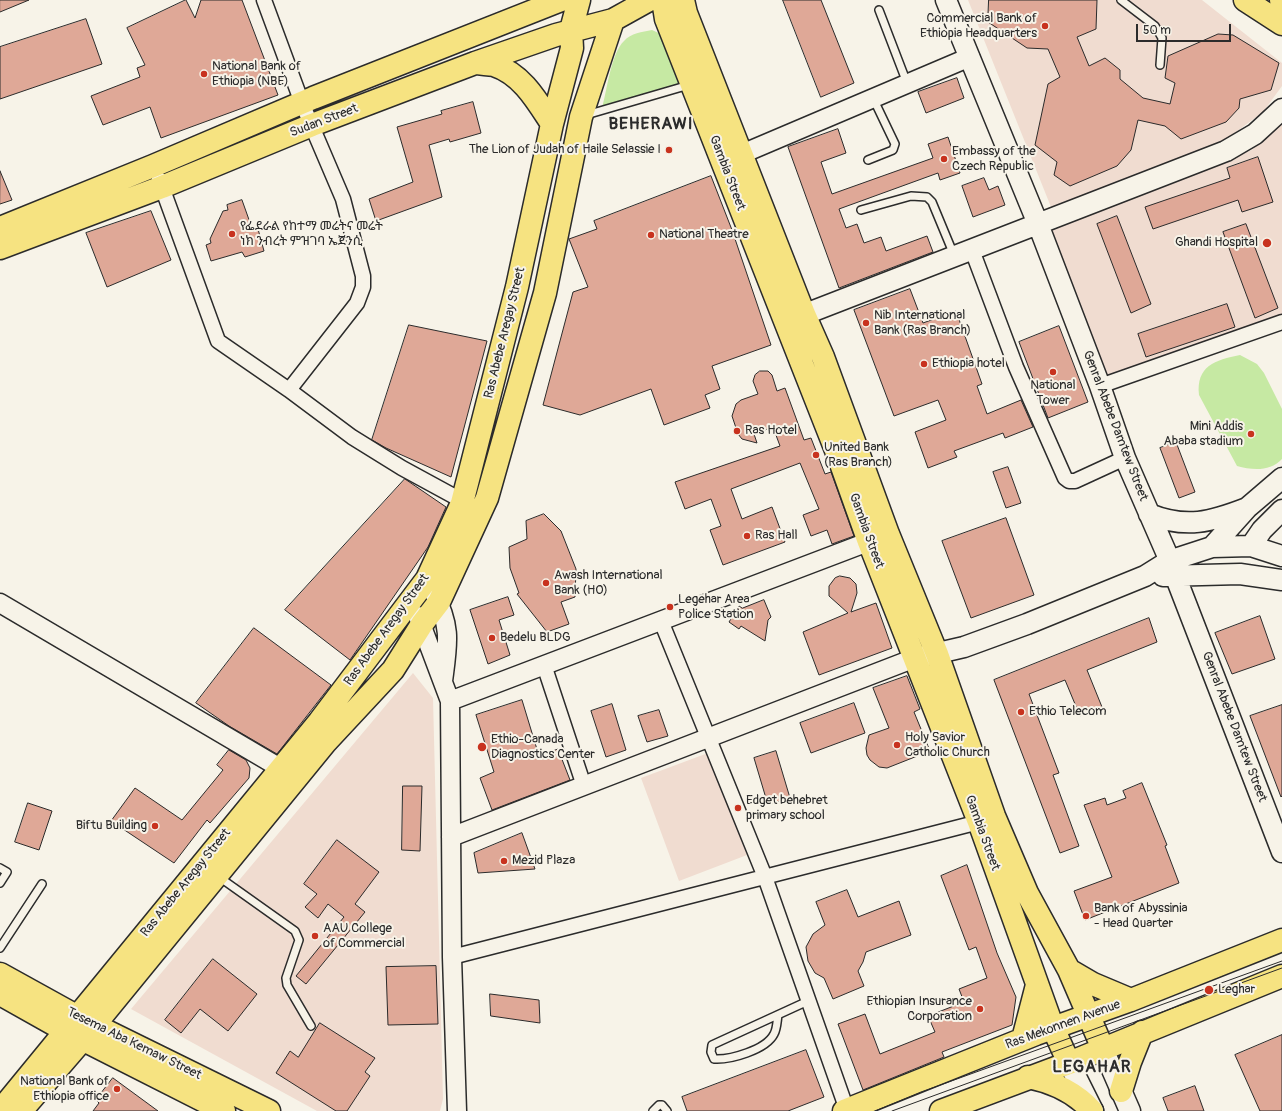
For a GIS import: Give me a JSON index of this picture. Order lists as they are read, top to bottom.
{
  "streets": {
    "main road": [
      "Sudan Street",
      "Gambia Street",
      "Ras Abebe Aregay Street",
      "Genral Abebe Damtew Street",
      "Ras Mekonnen Avenue",
      "Tesema Aba Kemaw Street"
    ]
  },
  "crossings": [
    ["Sudan Street", "Ras Abebe Aregay Street"],
    ["Gambia Street", "Ras Mekonnen Avenue"],
    ["Ras Abebe Aregay Street", "Tesema Aba Kemaw Street"]
  ],
  "districts": ["BEHERAWI", "LEGAHAR"],
  "places": [
    "Commercial Bank of Ethiopia Headquarters",
    "National Bank of Ethiopia (NBE)",
    "The Lion of Judah of Haile Selassie I",
    "Embassy of the Czech Republic",
    "የፌደራል የከተማ መሬትና መሬት ነክ ንብረት ምዝገባ ኤጀንሲ",
    "National Theatre",
    "Ghandi Hospital",
    "Nib International Bank (Ras Branch)",
    "Ethiopia hotel",
    "National Tower",
    "Ras Hotel",
    "Mini Addis Ababa stadium",
    "United Bank (Ras Branch)",
    "Ras Hall",
    "Awash International Bank (HO)",
    "Legehar Area Police Station",
    "Bedelu BLDG",
    "Ethio Telecom",
    "Holy Savior Catholic Church",
    "Ethio-Canada Diagnostics Center",
    "Edget behebret primary school",
    "Biftu Building",
    "Mezid Plaza",
    "Bank of Abyssinia - Head Quarter",
    "AAU College of Commercial",
    "Leghar",
    "Ethiopian Insurance Corporation",
    "National Bank of Ethiopia office"
  ],
  "scale_bar": "50 m"
}
